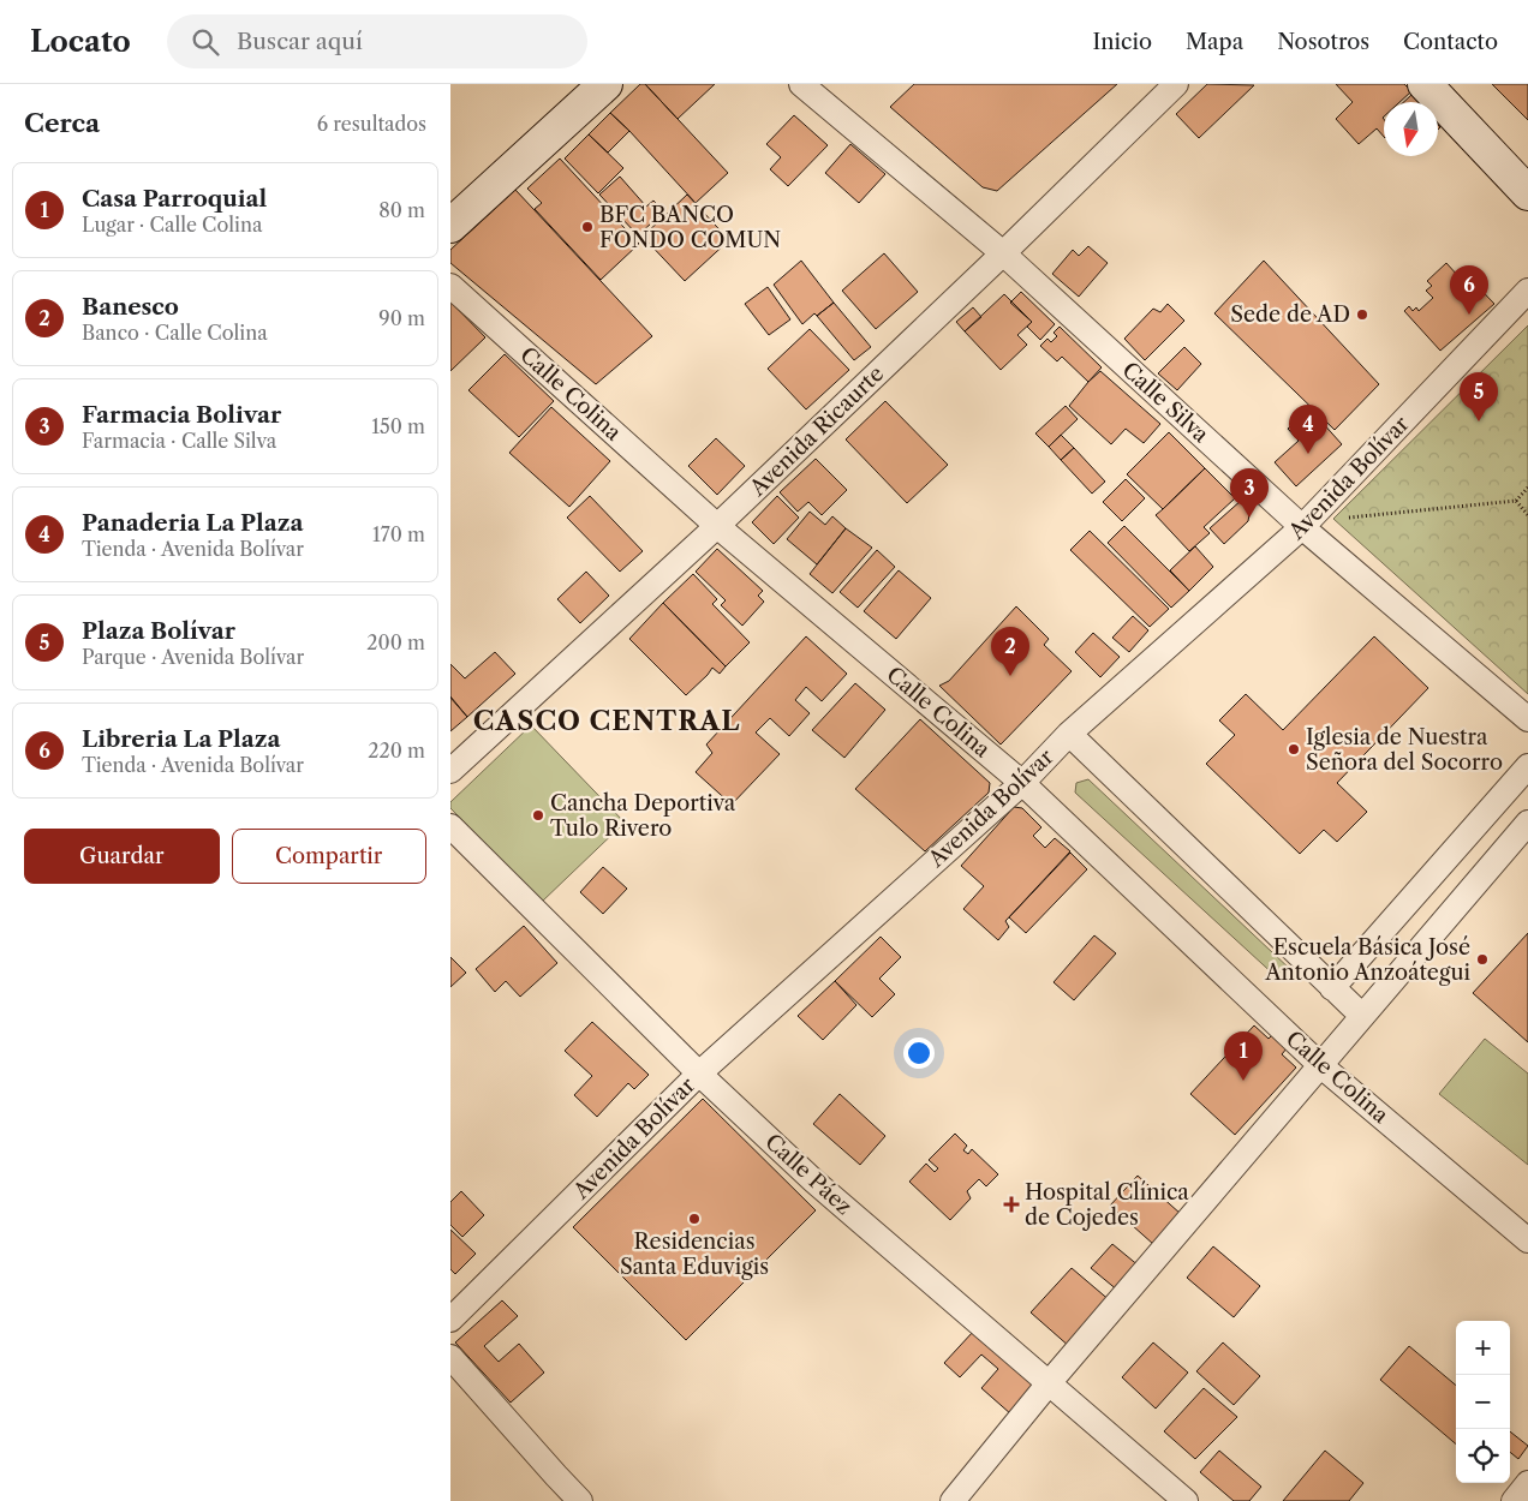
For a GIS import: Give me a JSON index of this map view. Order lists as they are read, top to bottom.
{
  "streets": {
    "street": [
      "Calle Colina",
      "Calle Silva",
      "Avenida Ricaurte",
      "Avenida Bolívar",
      "Calle Páez"
    ]
  },
  "crossings": [
    ["Calle Colina", "Avenida Ricaurte"],
    ["Calle Colina", "Avenida Bolívar"],
    ["Calle Silva", "Avenida Ricaurte"],
    ["Calle Silva", "Avenida Bolívar"],
    ["Avenida Bolívar", "Calle Páez"]
  ],
  "districts": ["CASCO CENTRAL"],
  "places": {
    "other": [
      "BFC BANCO FONDO COMUN",
      "Sede de AD",
      "Iglesia de Nuestra Señora del Socorro",
      "Cancha Deportiva Tulo Rivero",
      "Escuela Básica José Antonio Anzoátegui",
      "Residencias Santa Eduvigis"
    ],
    "health": ["Hospital Clínica de Cojedes"]
  },
  "north": "bottom",
  "page": {
    "header": "Locato",
    "search": "Buscar aquí",
    "nav": [
      "Inicio",
      "Mapa",
      "Nosotros",
      "Contacto"
    ],
    "heading": ["Cerca", "6 resultados"],
    "list": [
      {
        "mark": "1",
        "name": "Casa Parroquial",
        "note": "Lugar · Calle Colina",
        "value": "80 m"
      },
      {
        "mark": "2",
        "name": "Banesco",
        "note": "Banco · Calle Colina",
        "value": "90 m"
      },
      {
        "mark": "3",
        "name": "Farmacia Bolivar",
        "note": "Farmacia · Calle Silva",
        "value": "150 m"
      },
      {
        "mark": "4",
        "name": "Panaderia La Plaza",
        "note": "Tienda · Avenida Bolívar",
        "value": "170 m"
      },
      {
        "mark": "5",
        "name": "Plaza Bolívar",
        "note": "Parque · Avenida Bolívar",
        "value": "200 m"
      },
      {
        "mark": "6",
        "name": "Libreria La Plaza",
        "note": "Tienda · Avenida Bolívar",
        "value": "220 m"
      }
    ],
    "pins": [
      "6",
      "5",
      "4",
      "3",
      "2",
      "1"
    ],
    "buttons": ["Guardar", "Compartir"],
    "map_buttons": ["+", "−"]
  }
}
